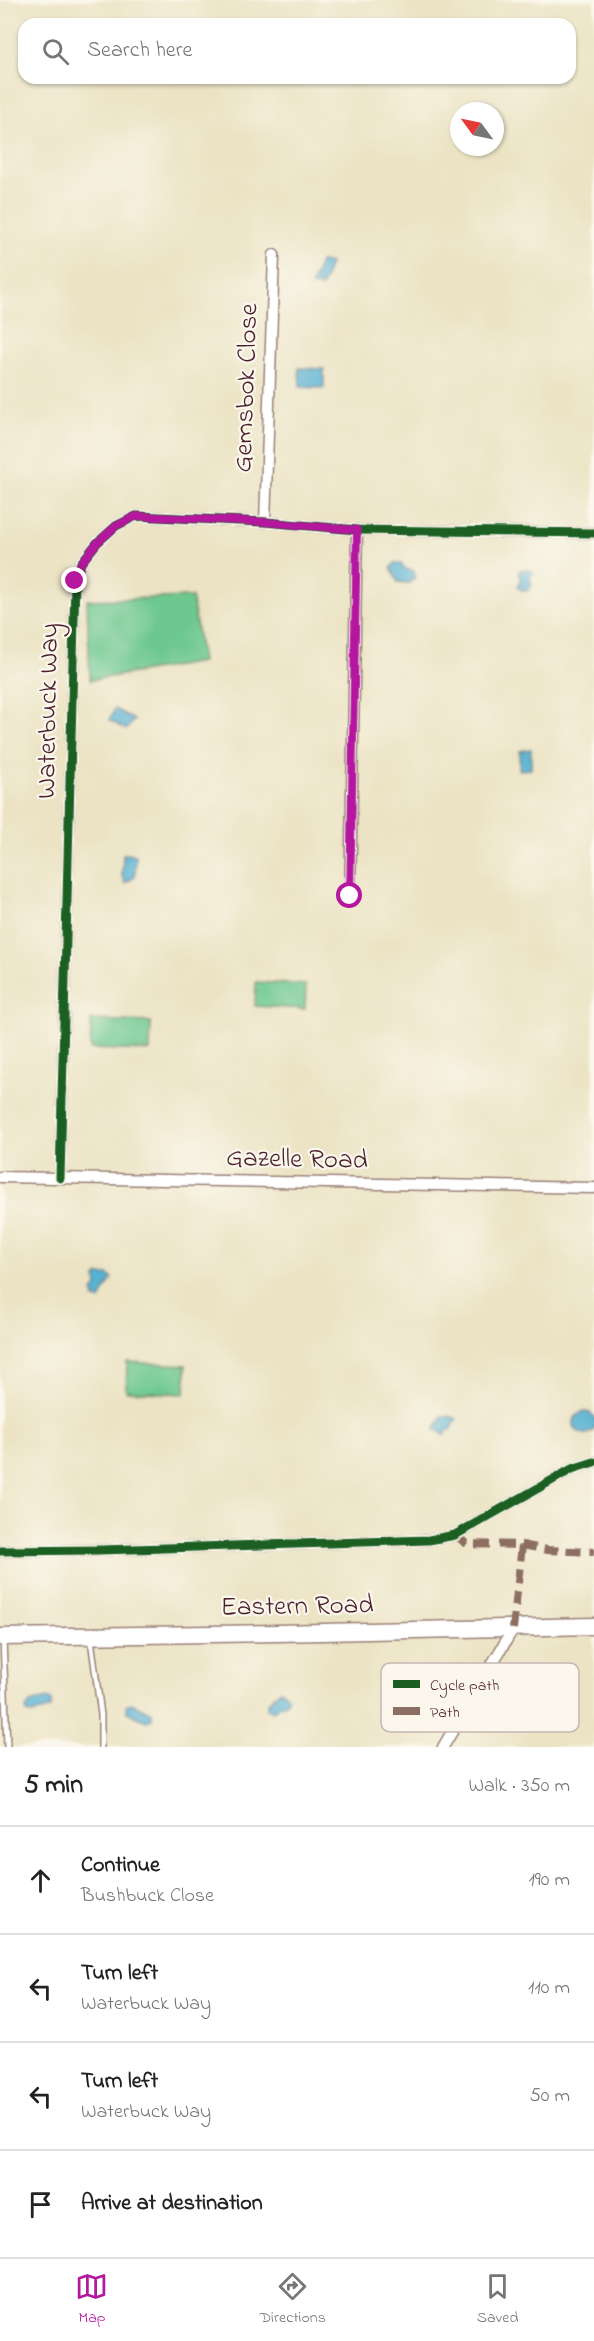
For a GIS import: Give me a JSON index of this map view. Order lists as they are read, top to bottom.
{
  "streets": {
    "main road": ["Eastern Road"],
    "street": ["Gemsbok Close", "Waterbuck Way", "Gazelle Road"]
  },
  "crossings": [
    ["Gemsbok Close", "Waterbuck Way"],
    ["Waterbuck Way", "Gazelle Road"]
  ],
  "legend": ["Cycle path", "Path"],
  "north": "top left",
  "page": {
    "search": "Search here",
    "heading": ["5 min", "Walk · 350 m"],
    "list": [
      ["Continue", "Bushbuck Close", "190 m"],
      ["Turn left", "Waterbuck Way", "110 m"],
      ["Turn left", "Waterbuck Way", "50 m"],
      "Arrive at destination"
    ],
    "nav": ["Map", "Directions", "Saved"]
  }
}
